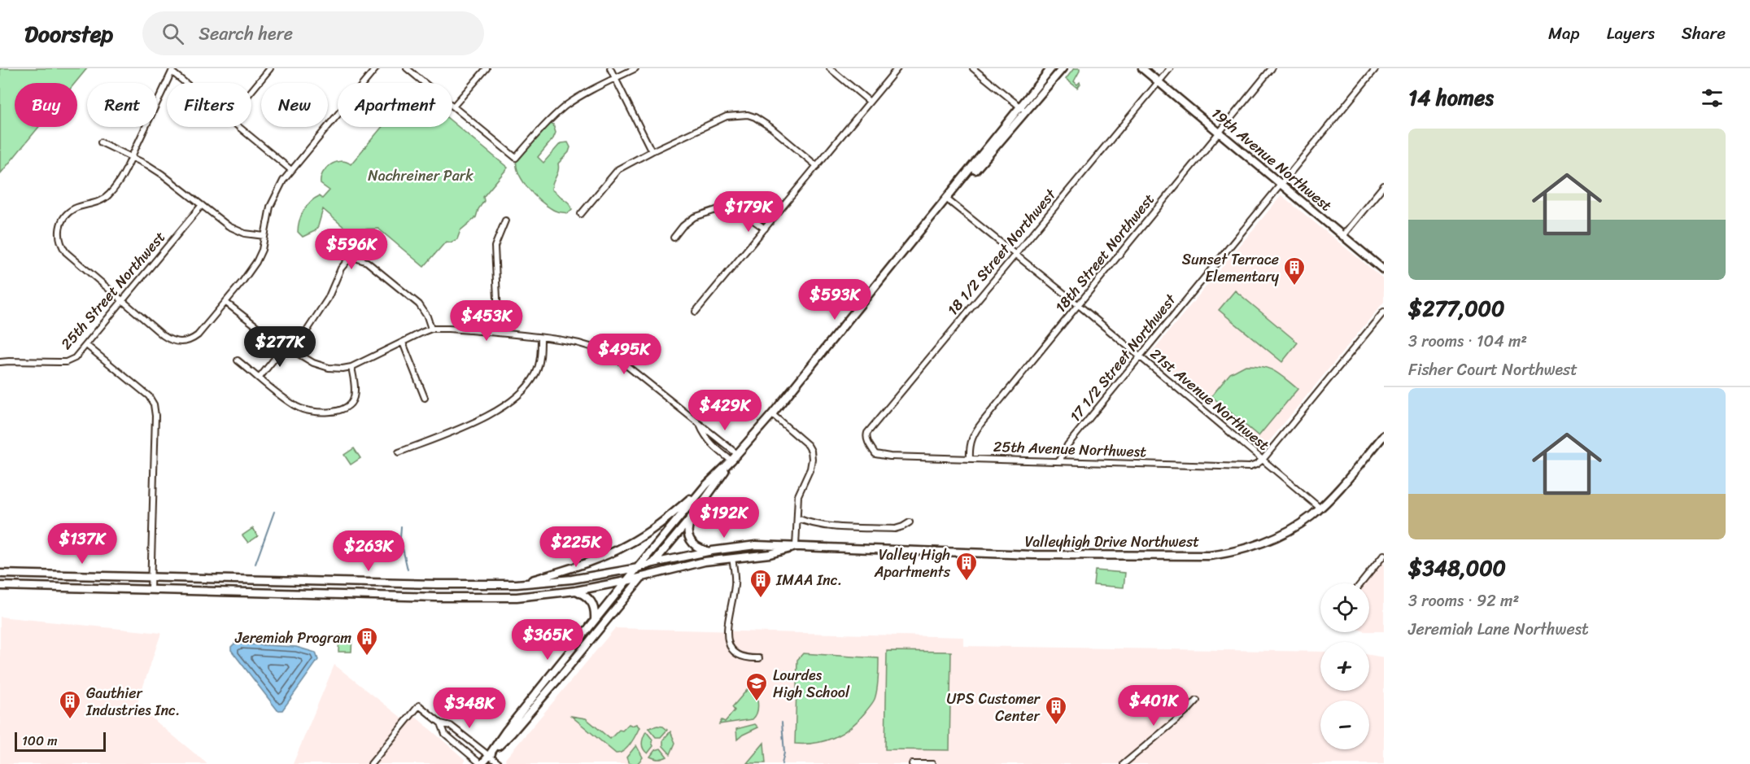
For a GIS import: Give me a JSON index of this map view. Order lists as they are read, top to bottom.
{
  "streets": {
    "main road": ["19th Avenue Northwest", "Valleyhigh Drive Northwest"],
    "street": [
      "18 1/2 Street Northwest",
      "18th Street Northwest",
      "25th Street Northwest",
      "17 1/2 Street Northwest",
      "21st Avenue Northwest",
      "25th Avenue Northwest"
    ]
  },
  "crossings": [
    ["19th Avenue Northwest", "18 1/2 Street Northwest"],
    ["19th Avenue Northwest", "18th Street Northwest"],
    ["19th Avenue Northwest", "17 1/2 Street Northwest"],
    ["18 1/2 Street Northwest", "21st Avenue Northwest"],
    ["18 1/2 Street Northwest", "25th Avenue Northwest"],
    ["18th Street Northwest", "21st Avenue Northwest"],
    ["18th Street Northwest", "25th Avenue Northwest"],
    ["17 1/2 Street Northwest", "21st Avenue Northwest"],
    ["17 1/2 Street Northwest", "25th Avenue Northwest"],
    ["21st Avenue Northwest", "25th Avenue Northwest"],
    ["21st Avenue Northwest", "Valleyhigh Drive Northwest"]
  ],
  "parks": ["Nachreiner Park"],
  "places": {
    "building": [
      "Sunset Terrace Elementary",
      "Valley High Apartments",
      "IMAA Inc.",
      "Jeremiah Program",
      "Gauthier Industries Inc.",
      "UPS Customer Center"
    ],
    "school or university": ["Lourdes High School"]
  },
  "scale_bar": "100 m",
  "page": {
    "header": "Doorstep",
    "search": "Search here",
    "nav": ["Map", "Layers", "Share"],
    "heading": "14 homes",
    "chip": [
      "Buy",
      "Rent",
      "Filters",
      "New",
      "Apartment"
    ],
    "list": [
      {
        "name": "$277,000",
        "note": "3 rooms · 104 m² · Fisher Court Northwest"
      },
      {
        "name": "$348,000",
        "note": "3 rooms · 92 m² · Jeremiah Lane Northwest"
      }
    ],
    "price": [
      "$179K",
      "$596K",
      "$593K",
      "$453K",
      "$277K",
      "$495K",
      "$429K",
      "$192K",
      "$137K",
      "$225K",
      "$263K",
      "$365K",
      "$401K",
      "$348K"
    ],
    "map_buttons": ["+", "−"],
    "scale": "100 m"
  }
}
